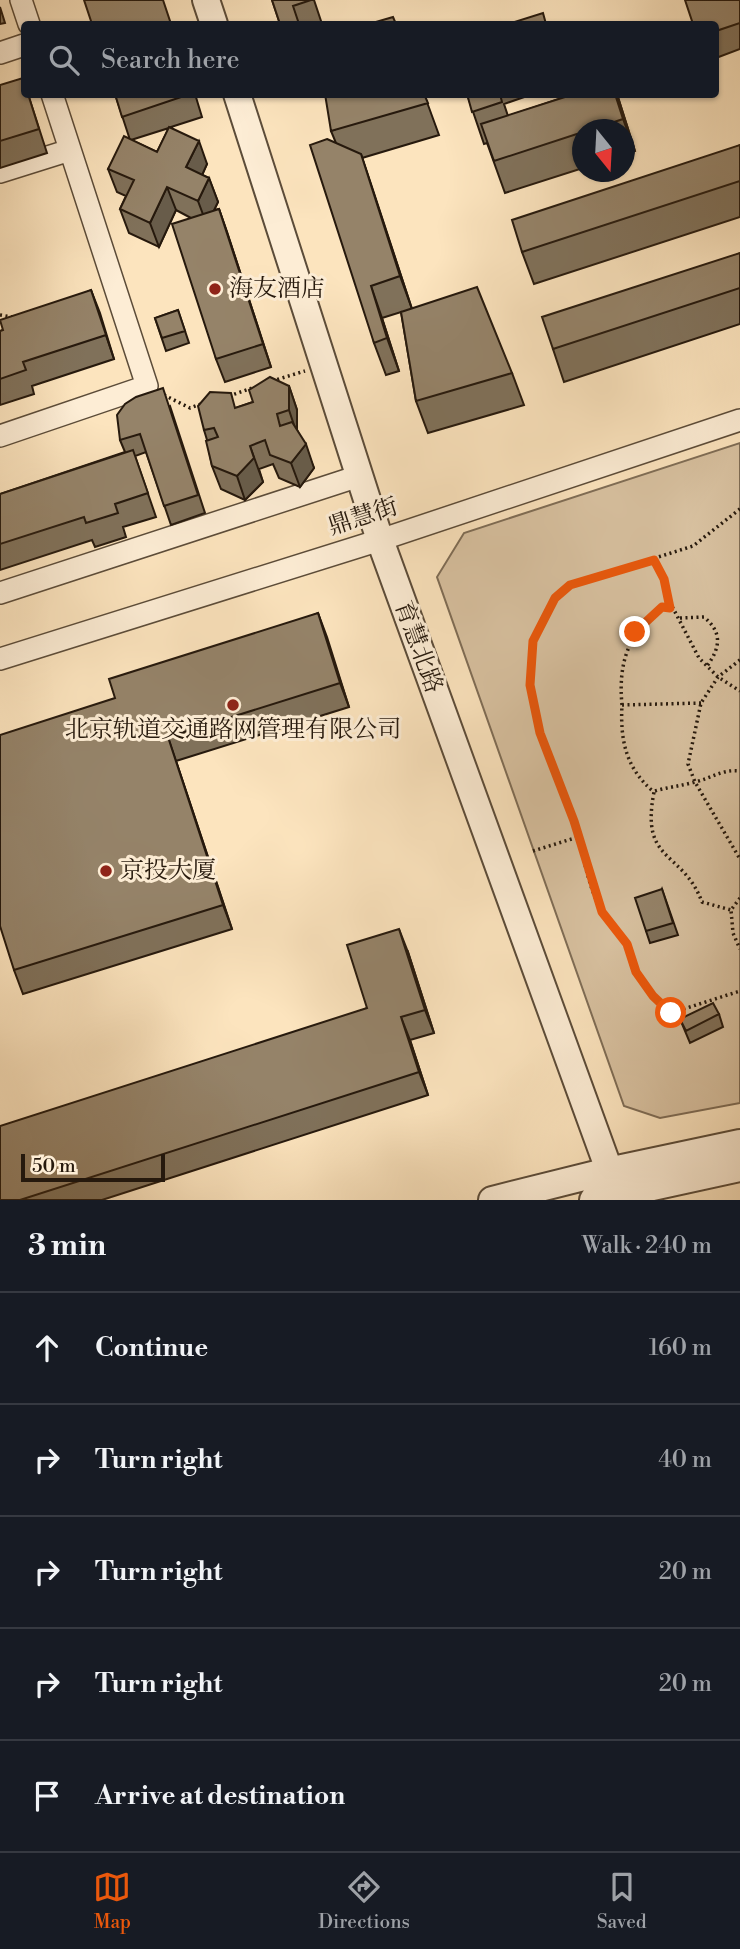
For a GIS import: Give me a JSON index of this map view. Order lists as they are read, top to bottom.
{
  "streets": {
    "street": ["鼎慧街", "育慧北路"]
  },
  "crossings": [
    ["鼎慧街", "育慧北路"]
  ],
  "places": ["海友酒店", "北京轨道交通路网管理有限公司", "京投大厦"],
  "scale_bar": "50 m",
  "north": "bottom",
  "page": {
    "search": "Search here",
    "scale": "50 m",
    "heading": ["3 min", "Walk · 240 m"],
    "list": [
      ["Continue", "160 m"],
      ["Turn right", "40 m"],
      ["Turn right", "20 m"],
      ["Turn right", "20 m"],
      "Arrive at destination"
    ],
    "nav": ["Map", "Directions", "Saved"]
  }
}
